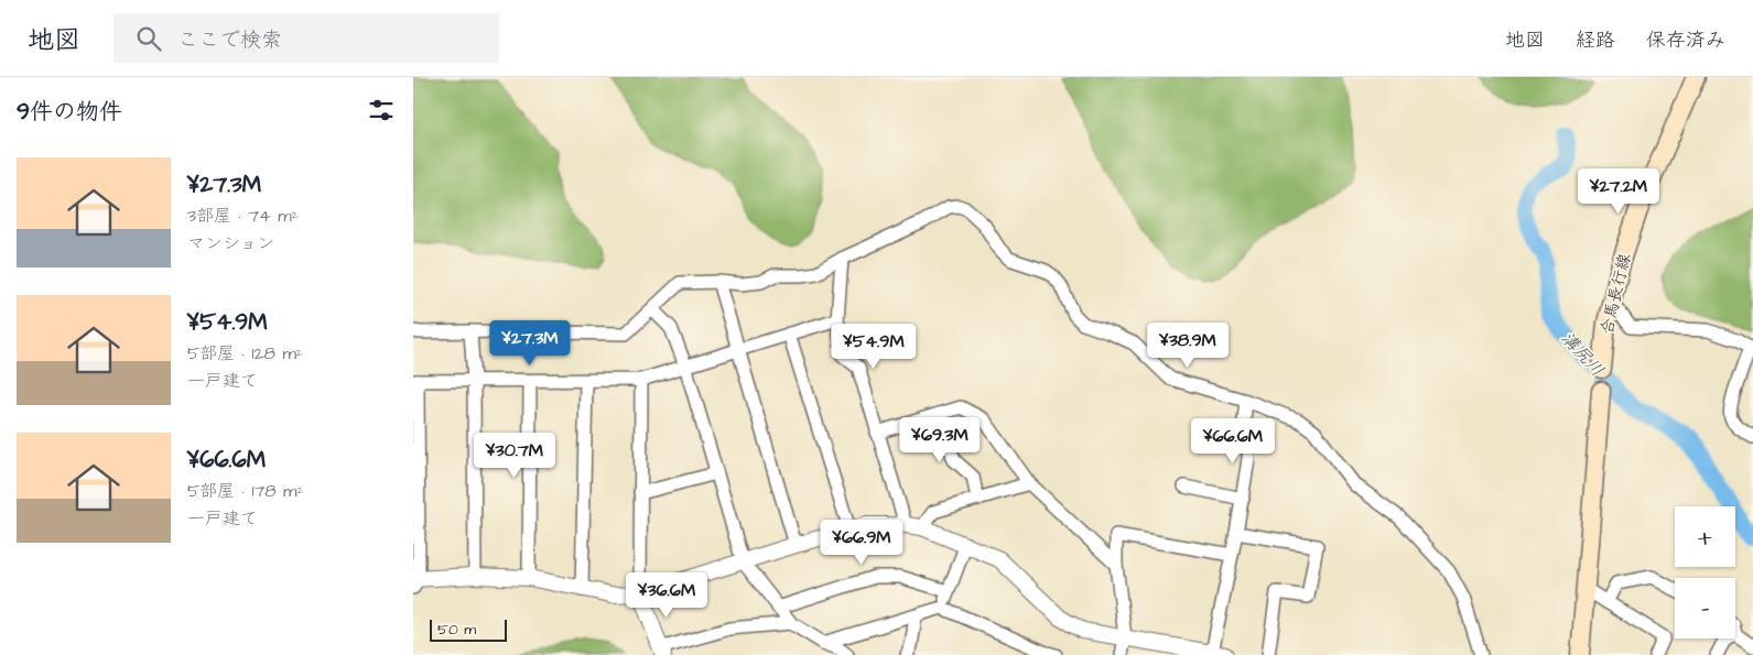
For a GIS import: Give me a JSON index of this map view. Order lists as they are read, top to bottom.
{
  "streets": {
    "main road": ["合馬長行線"]
  },
  "water": ["溝尻川"],
  "scale_bar": "50 m",
  "page": {
    "header": "地図",
    "search": "ここで検索",
    "nav": ["地図", "経路", "保存済み"],
    "heading": "9件の物件",
    "list": [
      {
        "name": "¥27.3M",
        "note": "3部屋 · 74 m² · マンション"
      },
      {
        "name": "¥54.9M",
        "note": "5部屋 · 128 m² · 一戸建て"
      },
      {
        "name": "¥66.6M",
        "note": "5部屋 · 178 m² · 一戸建て"
      }
    ],
    "price": [
      "¥27.2M",
      "¥27.3M",
      "¥38.9M",
      "¥54.9M",
      "¥69.3M",
      "¥66.6M",
      "¥30.7M",
      "¥66.9M",
      "¥36.6M"
    ],
    "map_buttons": ["+", "−"],
    "scale": "50 m"
  }
}
